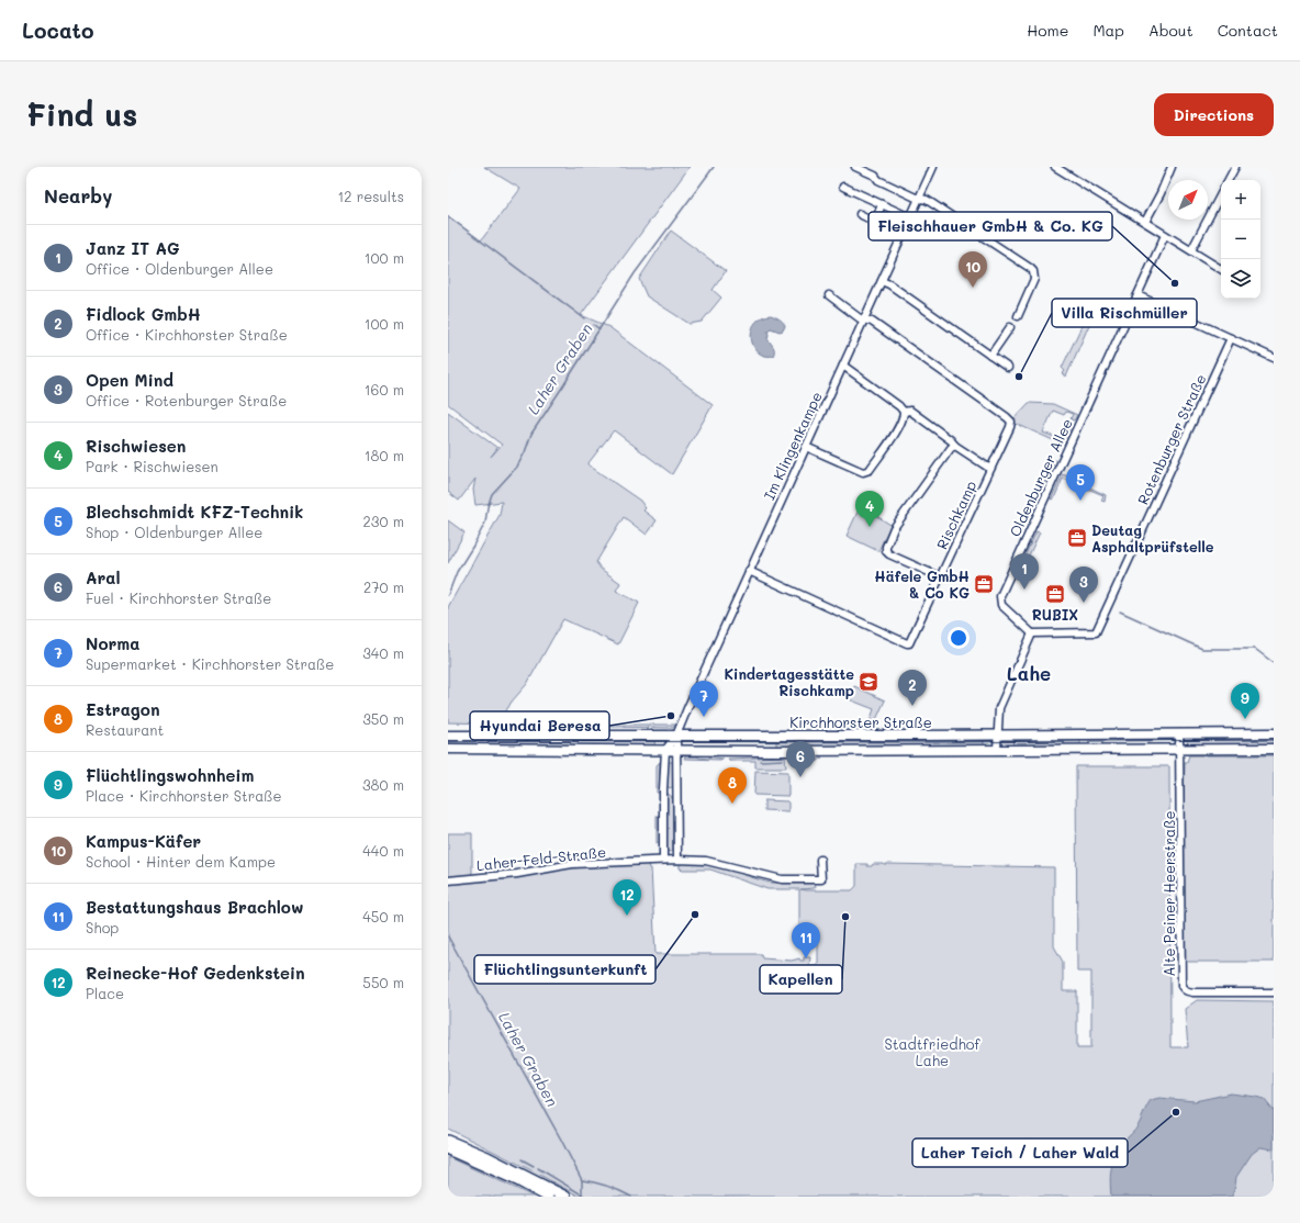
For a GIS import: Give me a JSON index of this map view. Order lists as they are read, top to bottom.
{
  "streets": {
    "main road": ["Kirchhorster Straße"],
    "street": [
      "Rotenburger Straße",
      "Im Klingenkampe",
      "Oldenburger Allee",
      "Rischkamp",
      "Laher-Feld-Straße",
      "Alte Peiner Heerstraße"
    ]
  },
  "crossings": [
    ["Rotenburger Straße", "Oldenburger Allee"],
    ["Im Klingenkampe", "Rischkamp"],
    ["Im Klingenkampe", "Kirchhorster Straße"],
    ["Kirchhorster Straße", "Alte Peiner Heerstraße"]
  ],
  "districts": ["Lahe"],
  "water": ["Laher Graben"],
  "parks": ["Stadtfriedhof Lahe"],
  "places": {
    "other": [
      "Fleischhauer GmbH & Co. KG",
      "Villa Rischmüller",
      "Hyundai Beresa",
      "Flüchtlingsunterkunft",
      "Kapellen",
      "Laher Teich / Laher Wald"
    ],
    "office": ["Deutag Asphaltprüfstelle", "Häfele GmbH & Co KG", "RUBIX"],
    "school or university": ["Kindertagesstätte Rischkamp"]
  },
  "north": "top right",
  "page": {
    "header": "Locato",
    "nav": [
      "Home",
      "Map",
      "About",
      "Contact"
    ],
    "buttons": "Directions",
    "title": "Find us",
    "heading": ["Nearby", "12 results"],
    "map_buttons": ["+", "−"],
    "list": [
      {
        "mark": "1",
        "name": "Janz IT AG",
        "note": "Office · Oldenburger Allee",
        "value": "100 m"
      },
      {
        "mark": "2",
        "name": "Fidlock GmbH",
        "note": "Office · Kirchhorster Straße",
        "value": "100 m"
      },
      {
        "mark": "3",
        "name": "Open Mind",
        "note": "Office · Rotenburger Straße",
        "value": "160 m"
      },
      {
        "mark": "4",
        "name": "Rischwiesen",
        "note": "Park · Rischwiesen",
        "value": "180 m"
      },
      {
        "mark": "5",
        "name": "Blechschmidt KFZ-Technik",
        "note": "Shop · Oldenburger Allee",
        "value": "230 m"
      },
      {
        "mark": "6",
        "name": "Aral",
        "note": "Fuel · Kirchhorster Straße",
        "value": "270 m"
      },
      {
        "mark": "7",
        "name": "Norma",
        "note": "Supermarket · Kirchhorster Straße",
        "value": "340 m"
      },
      {
        "mark": "8",
        "name": "Estragon",
        "note": "Restaurant",
        "value": "350 m"
      },
      {
        "mark": "9",
        "name": "Flüchtlingswohnheim",
        "note": "Place · Kirchhorster Straße",
        "value": "380 m"
      },
      {
        "mark": "10",
        "name": "Kampus-Käfer",
        "note": "School · Hinter dem Kampe",
        "value": "440 m"
      },
      {
        "mark": "11",
        "name": "Bestattungshaus Brachlow",
        "note": "Shop",
        "value": "450 m"
      },
      {
        "mark": "12",
        "name": "Reinecke-Hof Gedenkstein",
        "note": "Place",
        "value": "550 m"
      }
    ],
    "pins": [
      "10",
      "5",
      "4",
      "1",
      "3",
      "2",
      "7",
      "9",
      "6",
      "8",
      "12",
      "11"
    ]
  }
}
